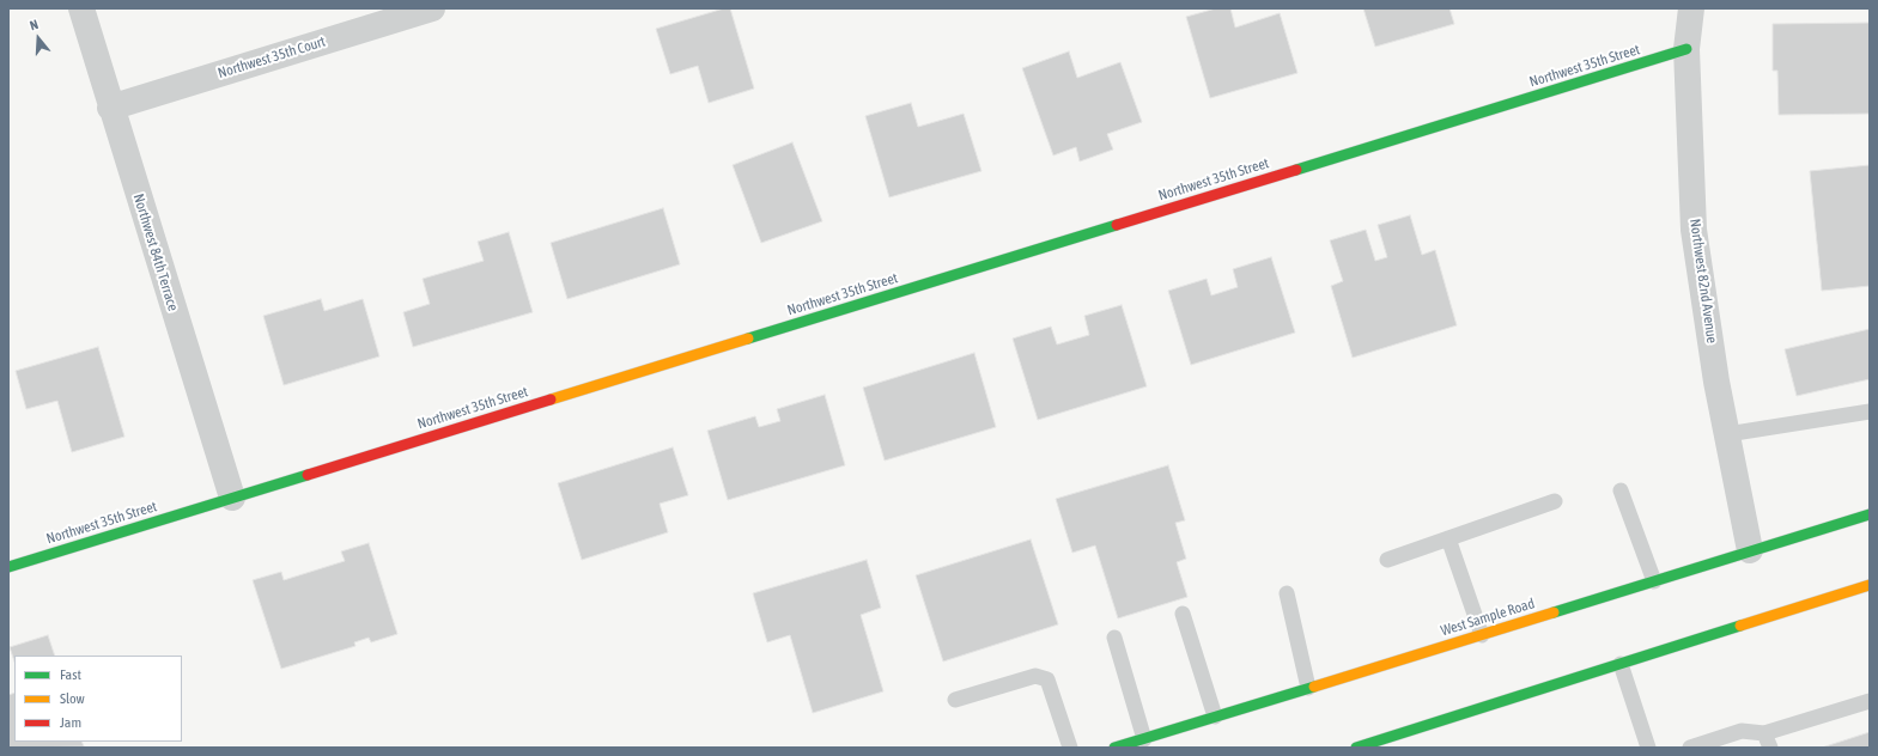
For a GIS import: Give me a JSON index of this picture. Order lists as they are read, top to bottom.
{
  "streets": {
    "street": [
      "Northwest 35th Court",
      "Northwest 35th Street",
      "Northwest 84th Terrace",
      "Northwest 82nd Avenue",
      "West Sample Road"
    ]
  },
  "crossings": [
    ["Northwest 35th Court", "Northwest 84th Terrace"],
    ["Northwest 35th Street", "Northwest 84th Terrace"],
    ["Northwest 35th Street", "Northwest 82nd Avenue"],
    ["Northwest 82nd Avenue", "West Sample Road"]
  ],
  "legend": ["Fast", "Slow", "Jam"],
  "north": "top"
}
